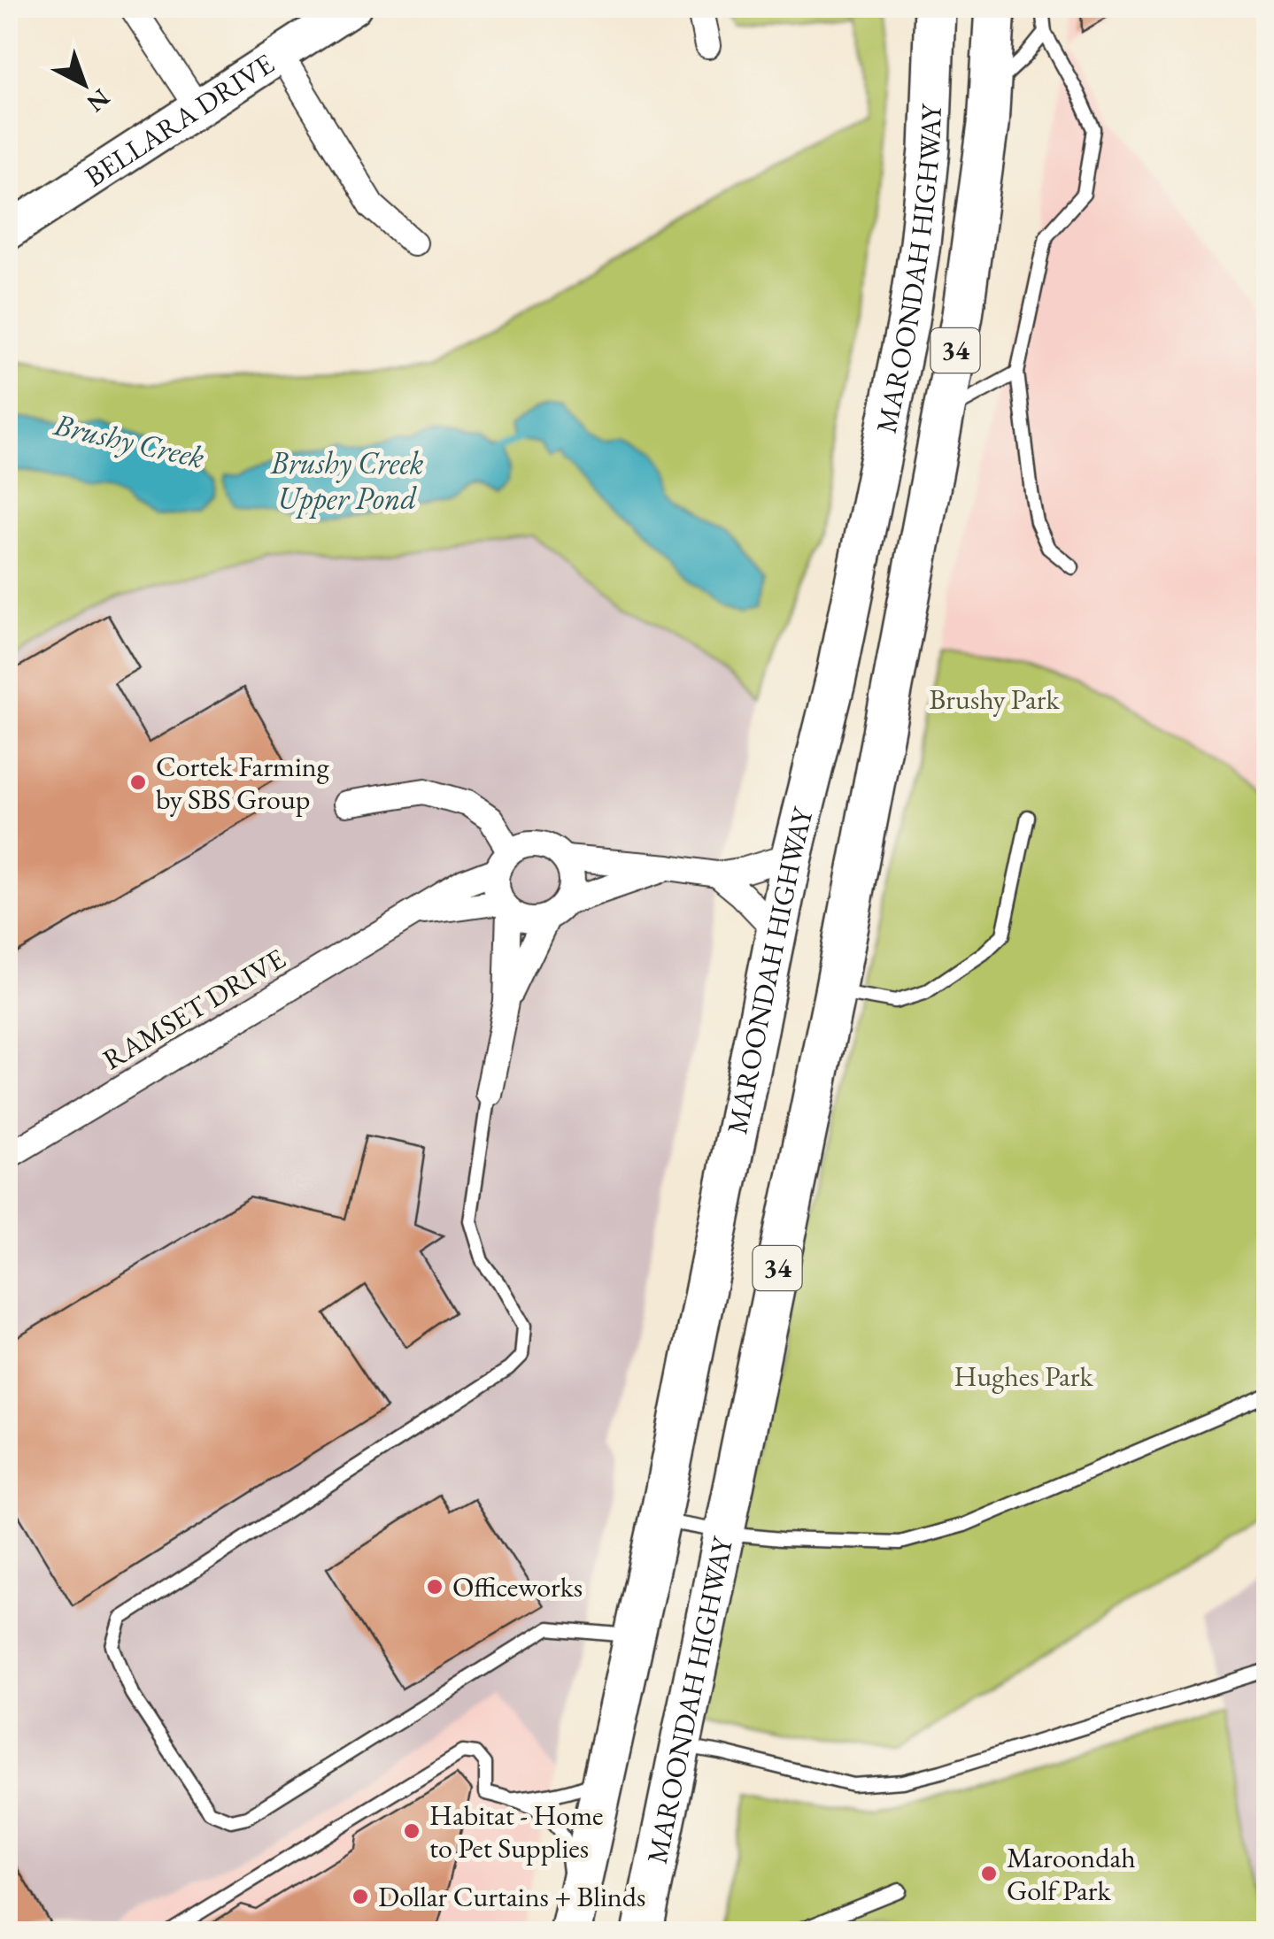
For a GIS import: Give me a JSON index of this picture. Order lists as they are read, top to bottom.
{
  "streets": {
    "highway": ["MAROONDAH HIGHWAY", "34"],
    "main road": ["BELLARA DRIVE"],
    "street": ["RAMSET DRIVE"]
  },
  "water": ["Brushy Creek", "Brushy Creek Upper Pond"],
  "parks": ["Brushy Park", "Hughes Park"],
  "places": [
    "Cortek Farming by SBS Group",
    "Officeworks",
    "Habitat - Home to Pet Supplies",
    "Maroondah Golf Park",
    "Dollar Curtains + Blinds"
  ],
  "north": "bottom right"
}
